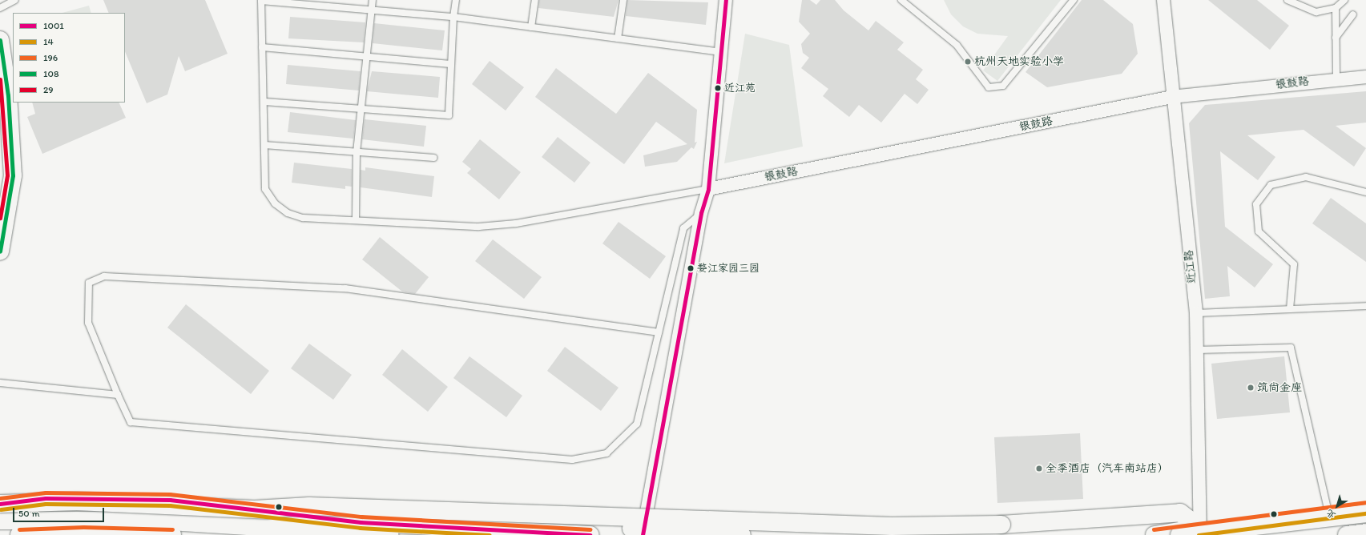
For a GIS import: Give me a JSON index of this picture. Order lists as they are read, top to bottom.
{
  "streets": {
    "street": ["银鼓路", "近江路"]
  },
  "crossings": [
    ["银鼓路", "近江路"]
  ],
  "places": [
    "杭州天地实验小学",
    "近江苑",
    "婺江家园三园",
    "筑尚金座",
    "全季酒店（汽车南站店）"
  ],
  "lines": [
    "transit line 1001",
    "transit line 108",
    "transit line 29",
    "transit line 196",
    "transit line 14"
  ],
  "legend": [
    "1001",
    "14",
    "196",
    "108",
    "29"
  ],
  "scale_bar": "50 m",
  "north": "bottom left"
}
